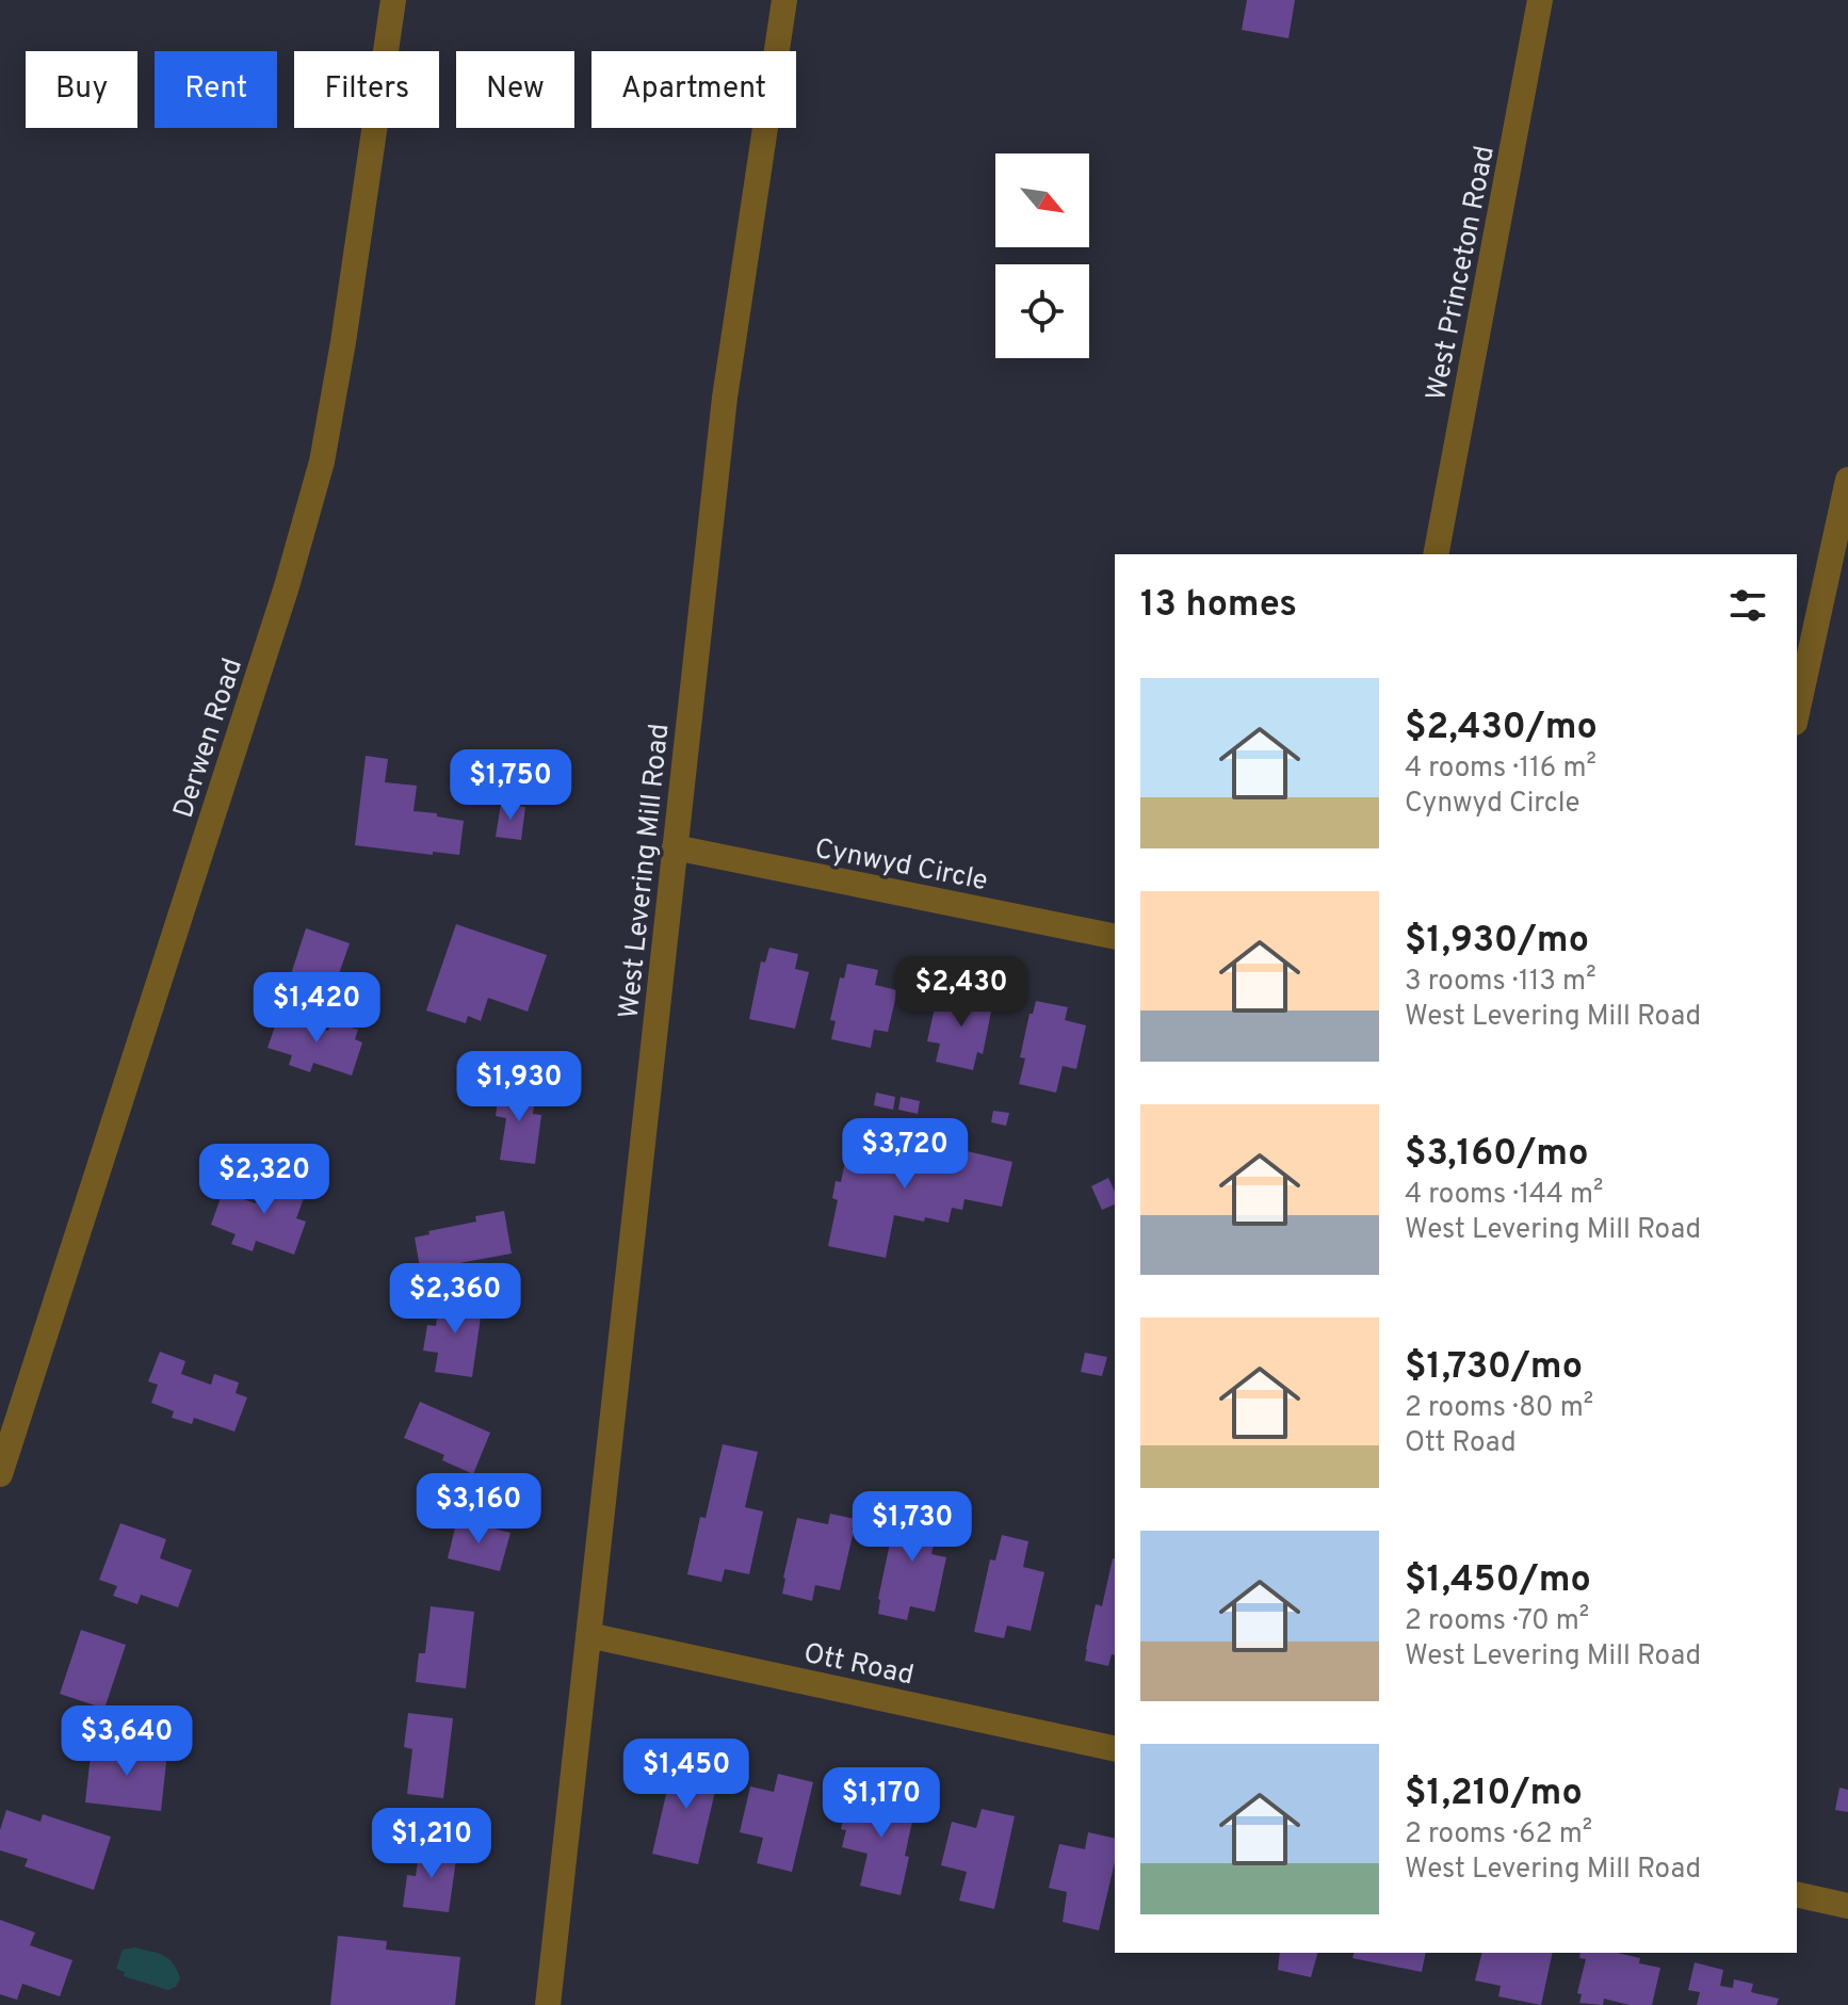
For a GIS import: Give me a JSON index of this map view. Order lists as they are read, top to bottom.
{
  "streets": {
    "street": [
      "West Princeton Road",
      "Derwen Road",
      "Cynwyd Circle",
      "West Levering Mill Road",
      "Ott Road"
    ]
  },
  "crossings": [
    ["Cynwyd Circle", "West Levering Mill Road"],
    ["West Levering Mill Road", "Ott Road"]
  ],
  "north": "bottom right",
  "page": {
    "chip": [
      "Buy",
      "Rent",
      "Filters",
      "New",
      "Apartment"
    ],
    "heading": "13 homes",
    "list": [
      {
        "name": "$2,430/mo",
        "note": "4 rooms · 116 m² · Cynwyd Circle"
      },
      {
        "name": "$1,930/mo",
        "note": "3 rooms · 113 m² · West Levering Mill Road"
      },
      {
        "name": "$3,160/mo",
        "note": "4 rooms · 144 m² · West Levering Mill Road"
      },
      {
        "name": "$1,730/mo",
        "note": "2 rooms · 80 m² · Ott Road"
      },
      {
        "name": "$1,450/mo",
        "note": "2 rooms · 70 m² · West Levering Mill Road"
      },
      {
        "name": "$1,210/mo",
        "note": "2 rooms · 62 m² · West Levering Mill Road"
      }
    ],
    "price": [
      "$1,750",
      "$2,430",
      "$1,420",
      "$1,930",
      "$3,720",
      "$2,320",
      "$2,360",
      "$3,160",
      "$1,730",
      "$3,640",
      "$1,450",
      "$1,170",
      "$1,210"
    ]
  }
}
